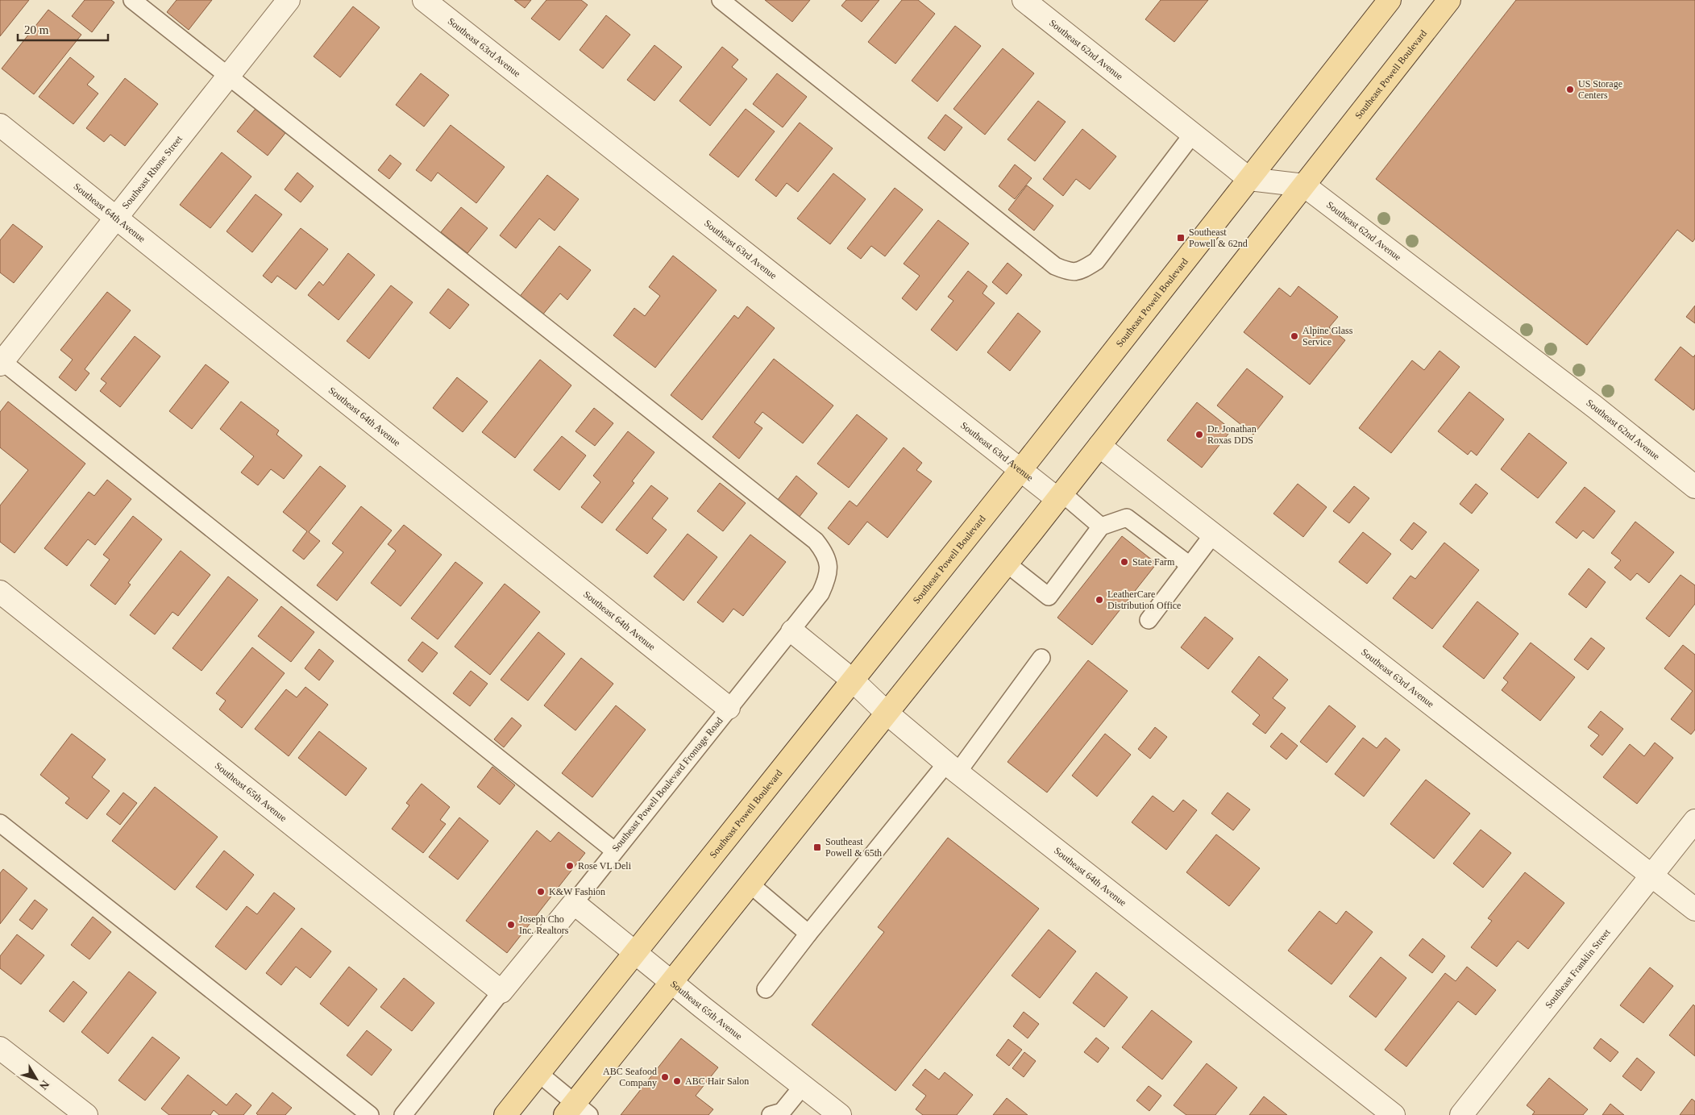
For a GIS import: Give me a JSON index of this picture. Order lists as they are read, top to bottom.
{
  "streets": {
    "main road": ["Southeast Powell Boulevard"],
    "street": [
      "Southeast 63rd Avenue",
      "Southeast 62nd Avenue",
      "Southeast Rhone Street",
      "Southeast 64th Avenue",
      "Southeast Powell Boulevard Frontage Road",
      "Southeast 65th Avenue",
      "Southeast Franklin Street"
    ]
  },
  "crossings": [
    ["Southeast 63rd Avenue", "Southeast Powell Boulevard"],
    ["Southeast 63rd Avenue", "Southeast Franklin Street"],
    ["Southeast 62nd Avenue", "Southeast Powell Boulevard"],
    ["Southeast Powell Boulevard", "Southeast 64th Avenue"],
    ["Southeast Powell Boulevard", "Southeast 65th Avenue"],
    ["Southeast Rhone Street", "Southeast 64th Avenue"],
    ["Southeast Rhone Street", "Southeast Powell Boulevard Frontage Road"],
    ["Southeast 64th Avenue", "Southeast Powell Boulevard Frontage Road"],
    ["Southeast Powell Boulevard Frontage Road", "Southeast 65th Avenue"]
  ],
  "places": {
    "other": [
      "US Storage Centers",
      "Alpine Glass Service",
      "Dr. Jonathan Roxas DDS",
      "State Farm",
      "LeatherCare Distribution Office",
      "Rose VL Deli",
      "K&W Fashion",
      "Joseph Cho Inc. Realtors",
      "ABC Seafood Company",
      "ABC Hair Salon"
    ],
    "transit": ["Southeast Powell & 62nd", "Southeast Powell & 65th"]
  },
  "scale_bar": "20 m",
  "north": "bottom right"
}
